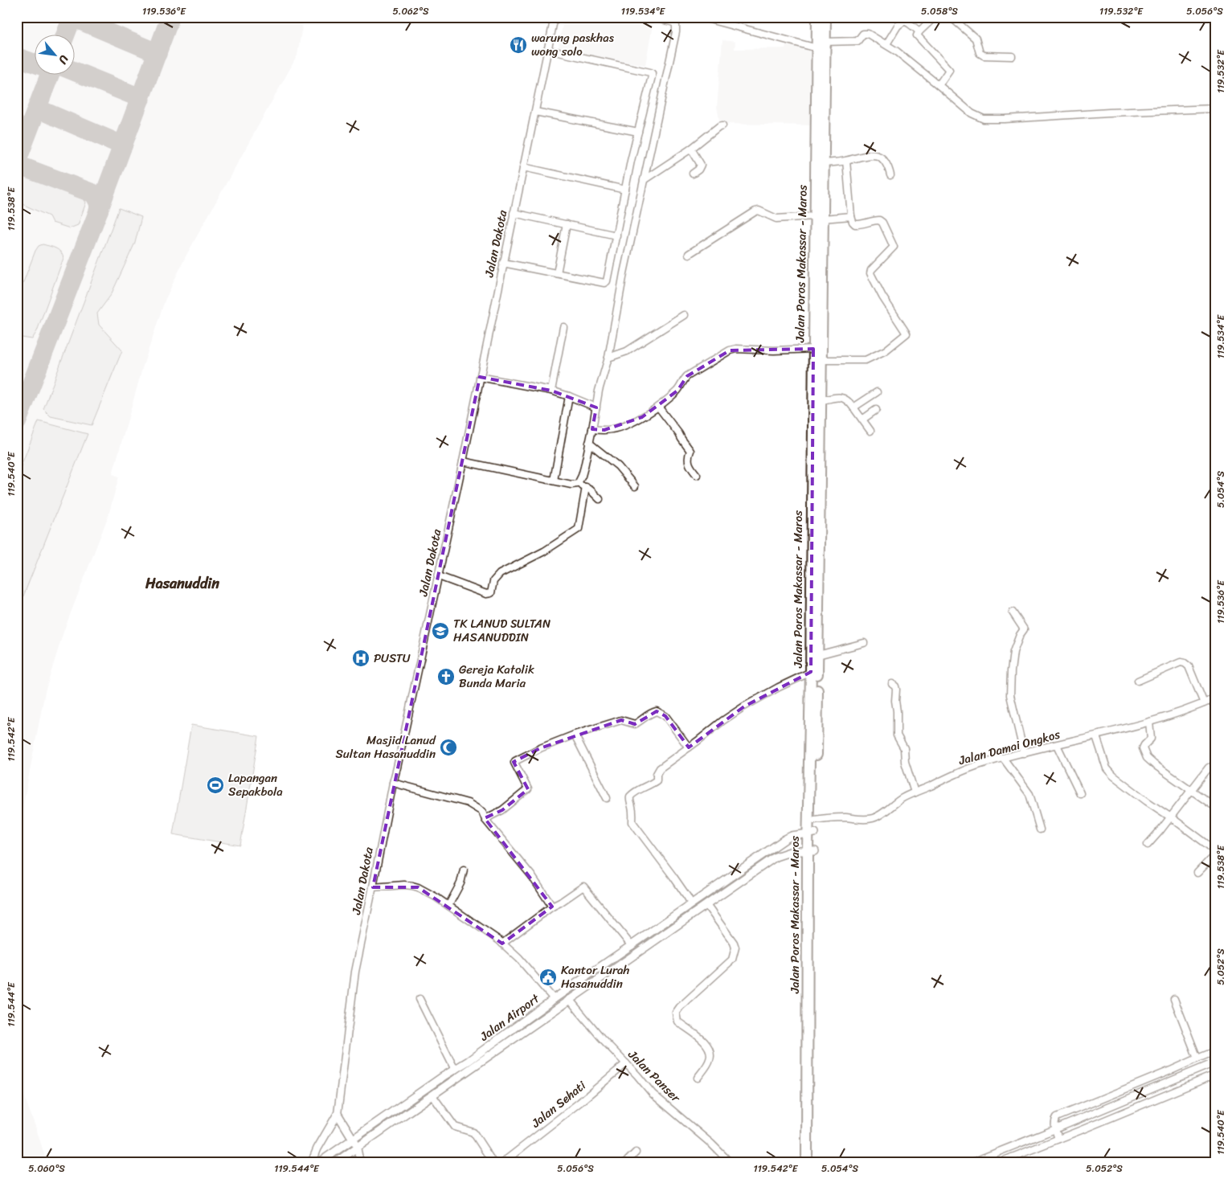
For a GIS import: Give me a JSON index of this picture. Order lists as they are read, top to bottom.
{
  "streets": {
    "highway": ["Jalan Poros Makassar - Maros"],
    "street": [
      "Jalan Dakota",
      "Jalan Damai Ongkos",
      "Jalan Airport",
      "Jalan Panser",
      "Jalan Sehati"
    ]
  },
  "crossings": [
    ["Jalan Poros Makassar - Maros", "Jalan Damai Ongkos"],
    ["Jalan Poros Makassar - Maros", "Jalan Airport"],
    ["Jalan Airport", "Jalan Panser"],
    ["Jalan Panser", "Jalan Sehati"]
  ],
  "districts": ["Hasanuddin"],
  "places": {
    "restaurant": ["warung paskhas wong solo"],
    "school or university": ["TK LANUD SULTAN HASANUDDIN"],
    "hospital": ["PUSTU"],
    "church": ["Gereja Katolik Bunda Maria"],
    "mosque": ["Masjid Lanud Sultan Hasanuddin"],
    "sports": ["Lapangan Sepakbola"],
    "public building": ["Kantor Lurah Hasanuddin"]
  },
  "north": "bottom right",
  "coordinates": [
    "119.536°E",
    "5.062°S",
    "119.534°E",
    "5.058°S",
    "119.532°E",
    "5.056°S",
    "119.538°E",
    "119.540°E",
    "5.054°S",
    "119.542°E",
    "5.052°S",
    "119.544°E",
    "5.060°S"
  ]
}
